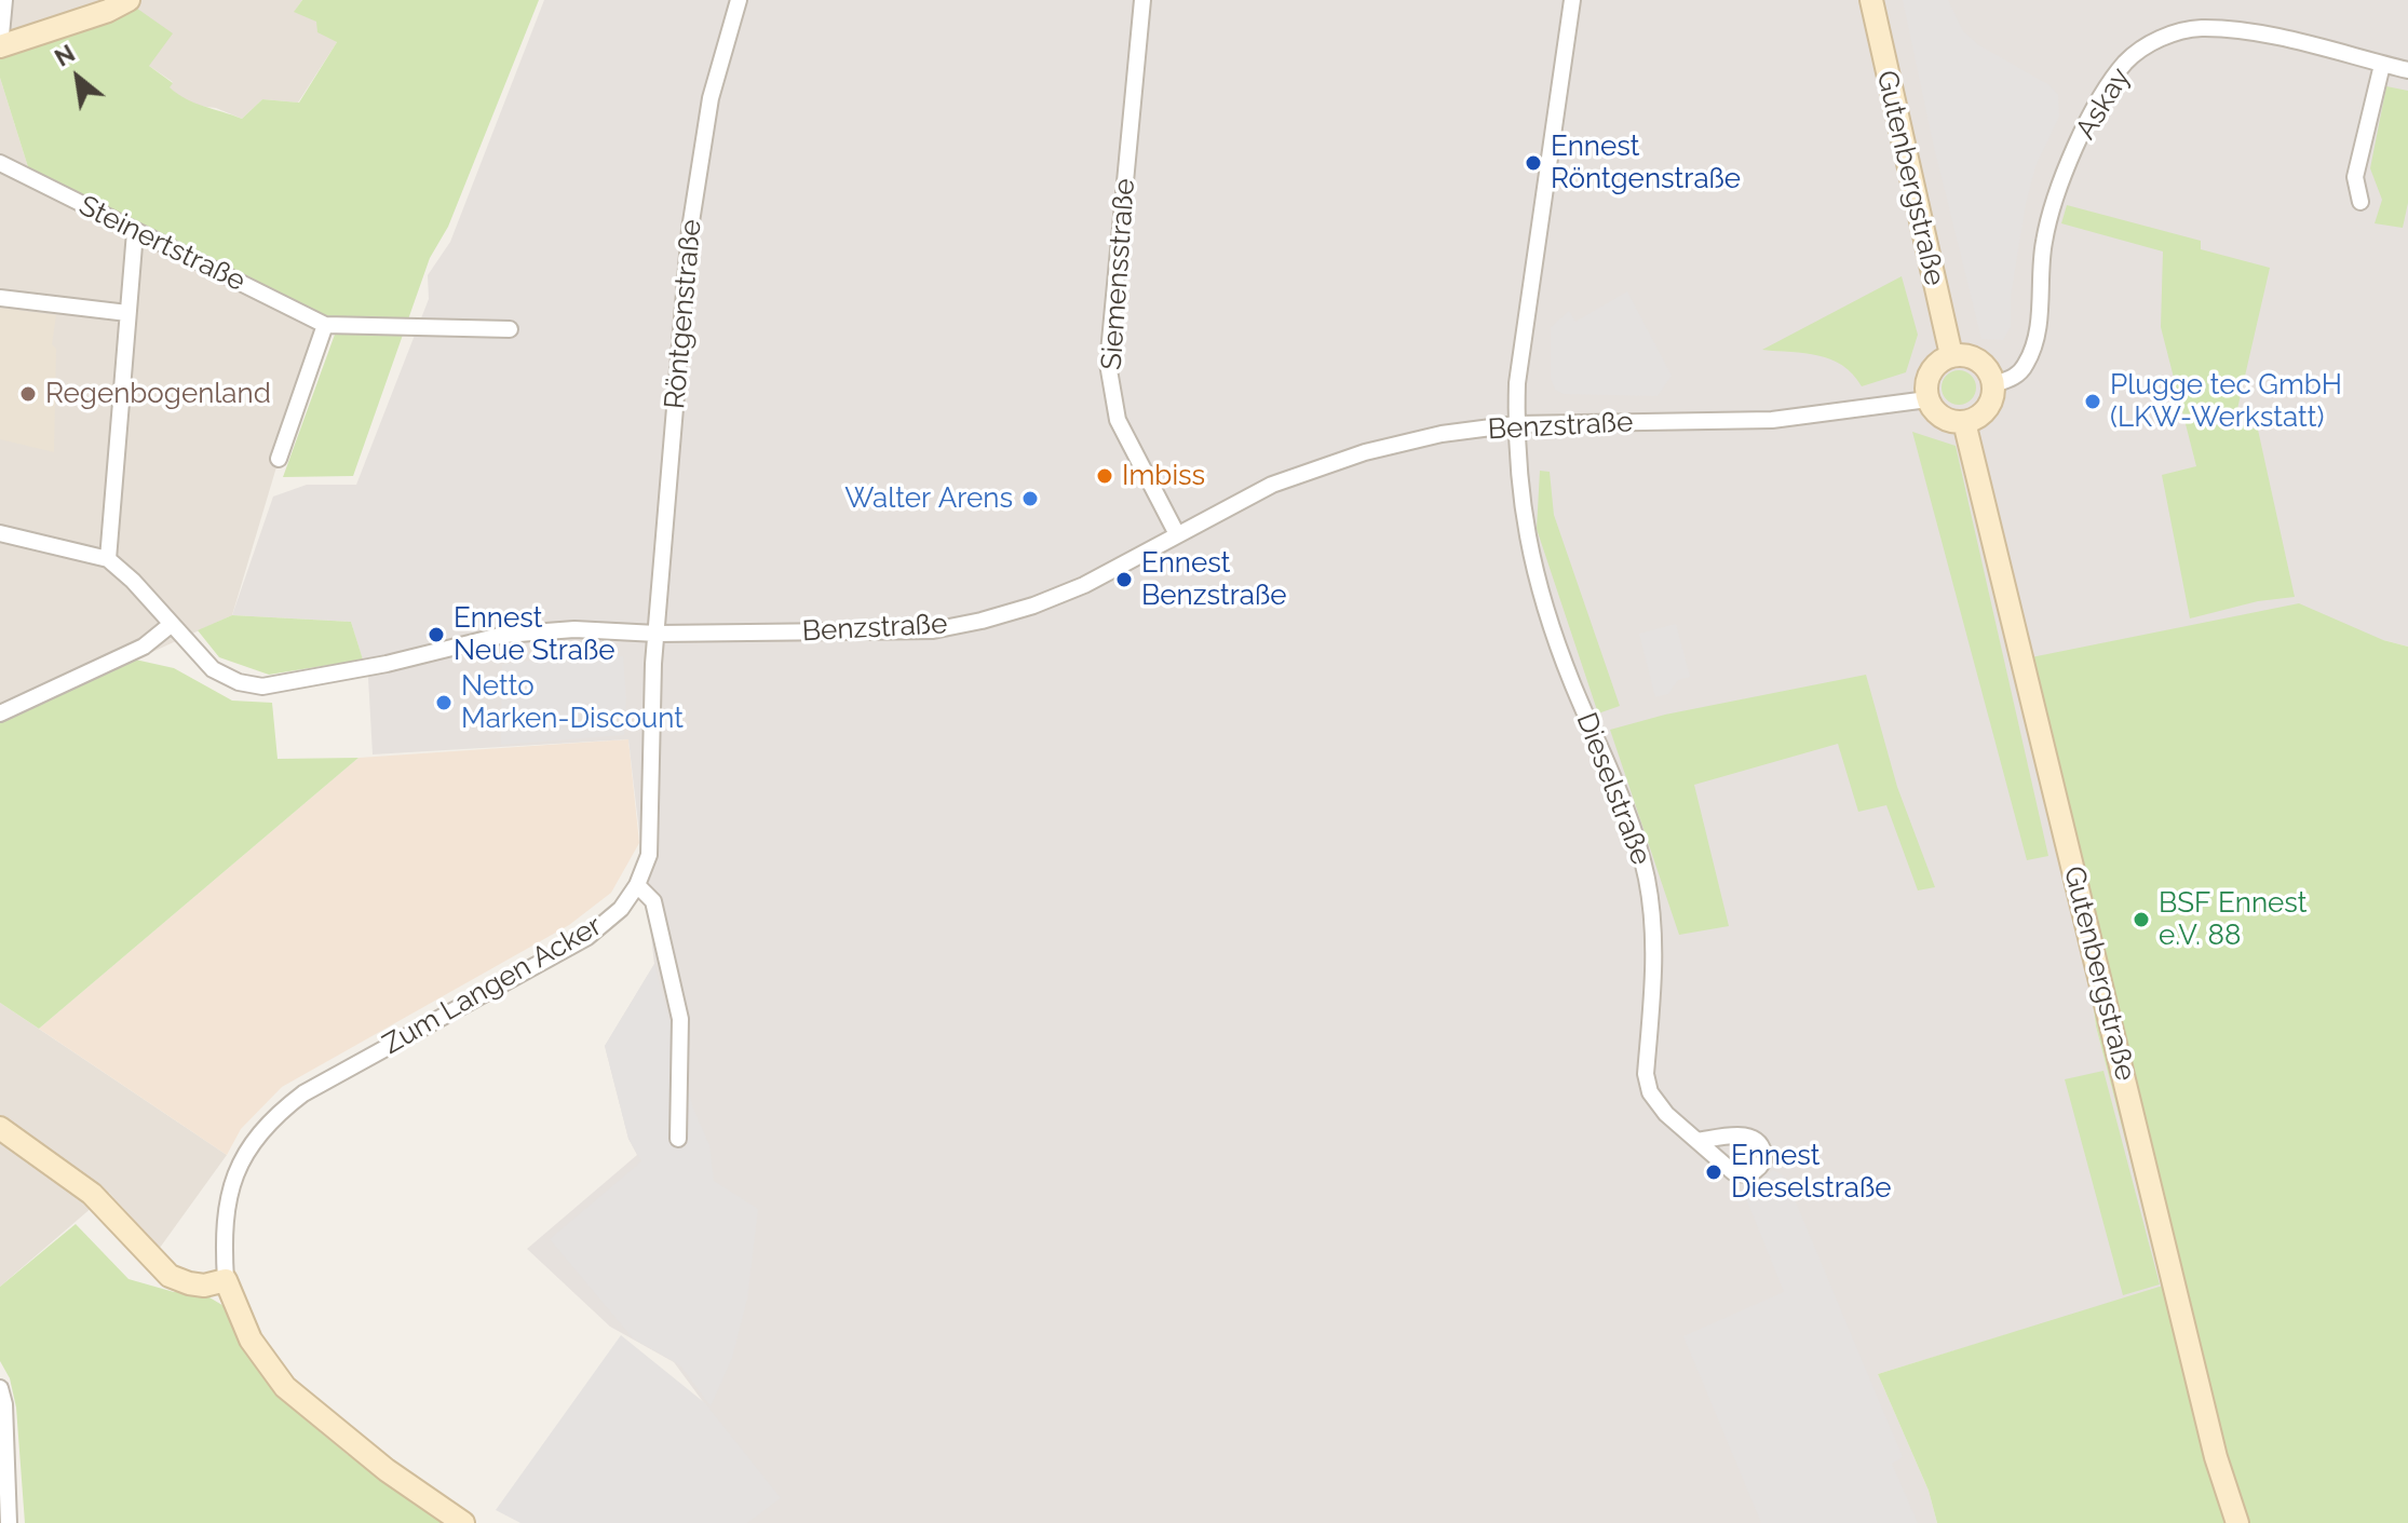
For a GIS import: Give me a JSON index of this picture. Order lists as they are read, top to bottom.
{
  "streets": {
    "main road": ["Gutenbergstraße"],
    "street": [
      "Askay",
      "Steinertstraße",
      "Siemensstraße",
      "Röntgenstraße",
      "Benzstraße",
      "Dieselstraße",
      "Zum Langen Acker"
    ]
  },
  "crossings": [
    ["Askay", "Gutenbergstraße"],
    ["Askay", "Benzstraße"],
    ["Gutenbergstraße", "Benzstraße"],
    ["Siemensstraße", "Benzstraße"],
    ["Röntgenstraße", "Benzstraße"],
    ["Röntgenstraße", "Zum Langen Acker"],
    ["Benzstraße", "Dieselstraße"],
    ["Benzstraße", "Zum Langen Acker"]
  ],
  "places": [
    "Ennest Röntgenstraße",
    "Regenbogenland",
    "Plugge tec GmbH (LKW-Werkstatt)",
    "Imbiss",
    "Walter Arens",
    "Ennest Benzstraße",
    "Ennest Neue Straße",
    "Netto Marken-Discount",
    "BSF Ennest e.V. 88",
    "Ennest Dieselstraße"
  ],
  "north": "top left"
}
